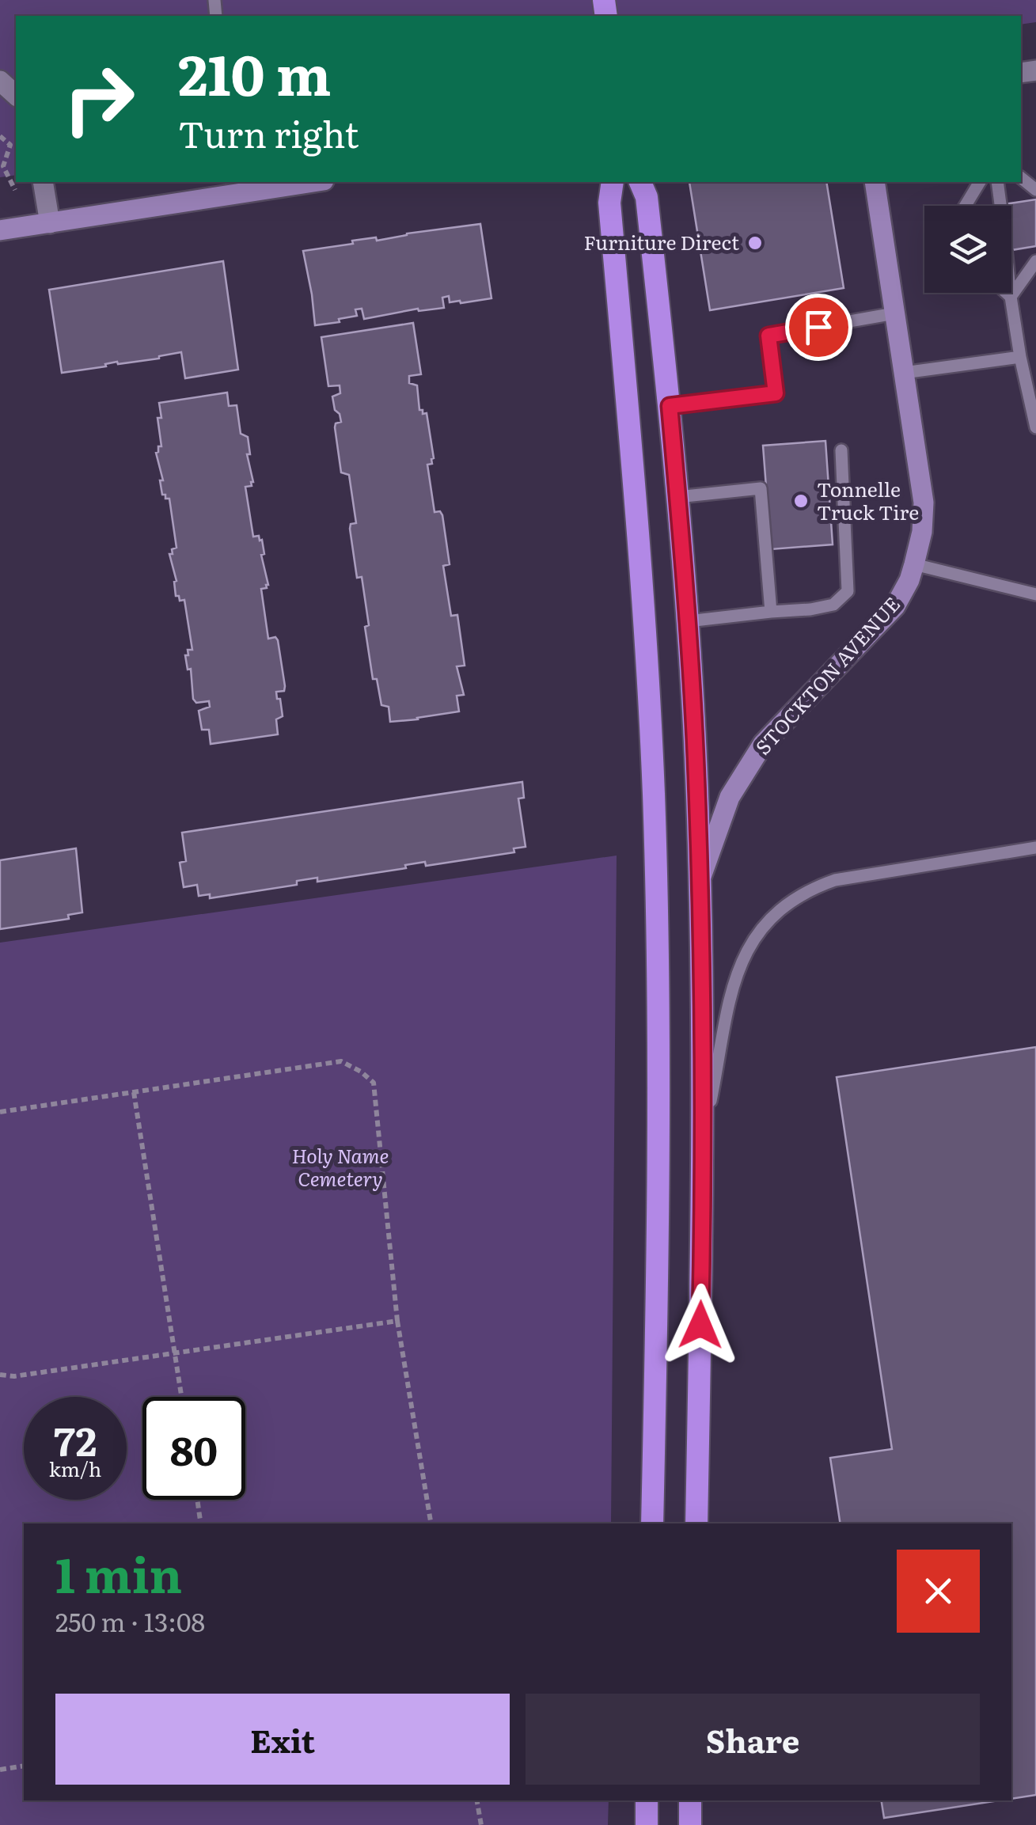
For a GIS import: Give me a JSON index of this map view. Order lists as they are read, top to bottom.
{
  "streets": {
    "main road": ["STOCKTON AVENUE"]
  },
  "parks": ["Holy Name Cemetery"],
  "places": ["Furniture Direct", "Tonnelle Truck Tire"],
  "page": {
    "turn": ["210 m", "Turn right"],
    "speed": "72 km/h",
    "limit": "80",
    "heading": ["1 min", "250 m · 13:08"],
    "buttons": ["Exit", "Share"]
  }
}
